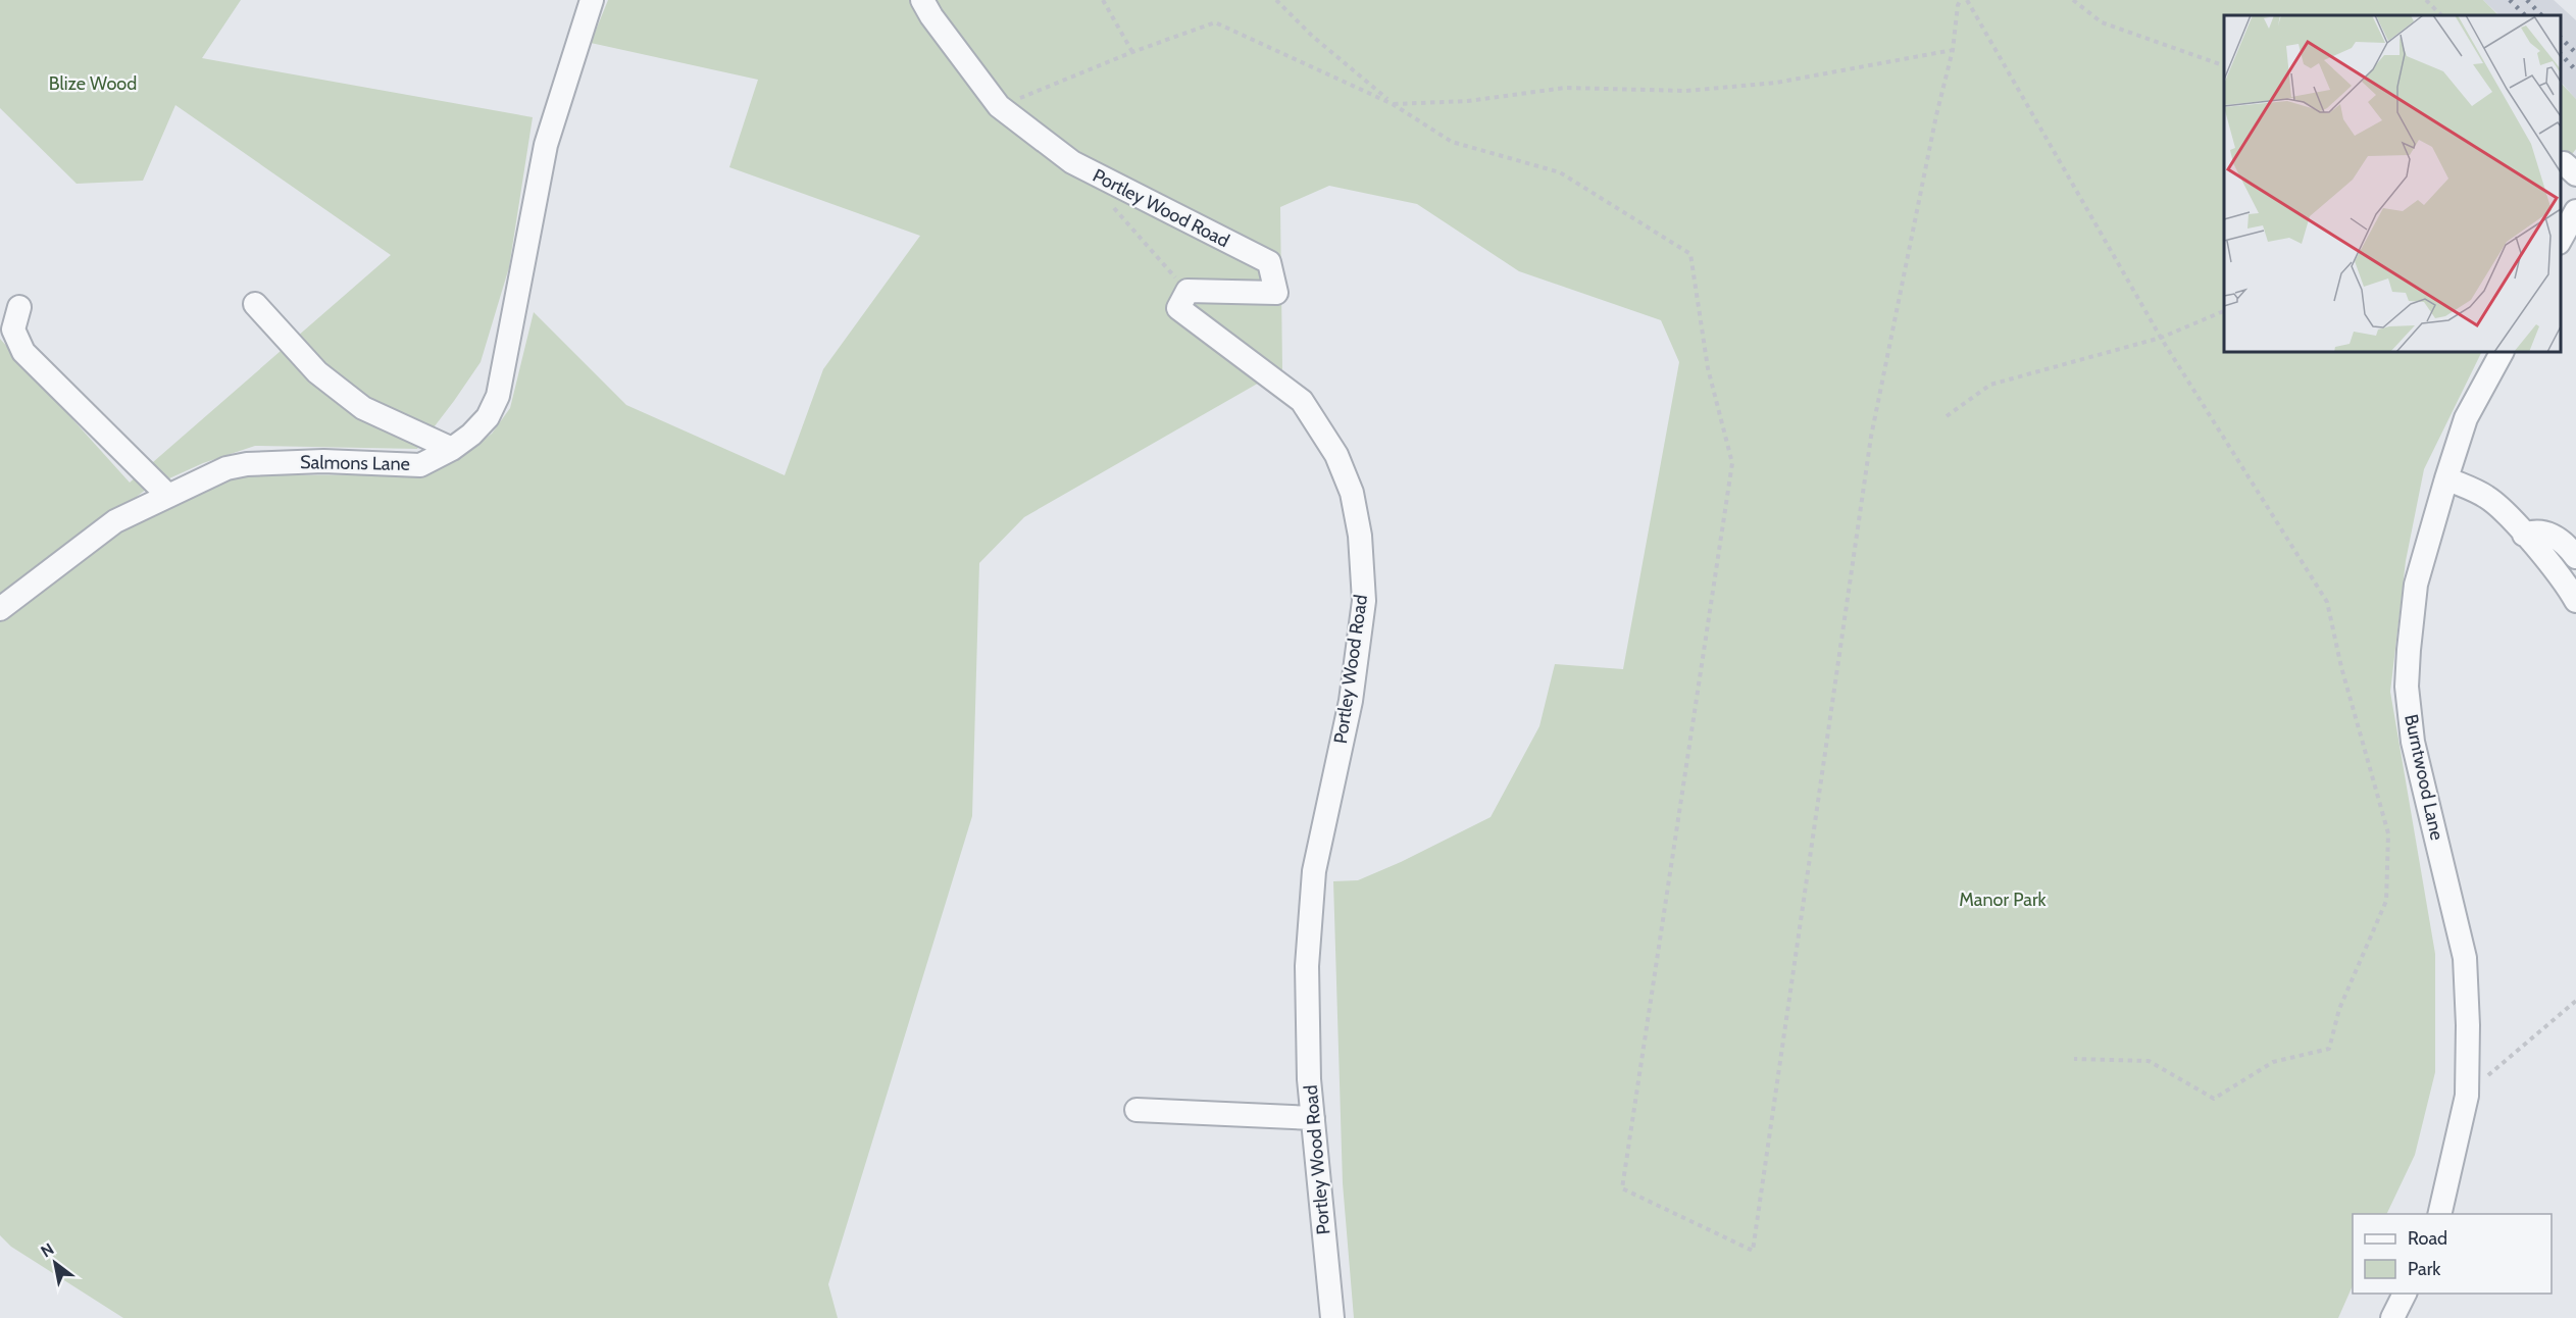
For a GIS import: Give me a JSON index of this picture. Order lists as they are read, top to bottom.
{
  "streets": {
    "street": ["Portley Wood Road", "Salmons Lane", "Burntwood Lane"]
  },
  "parks": ["Blize Wood", "Manor Park"],
  "legend": ["Road", "Park"],
  "north": "top left"
}
